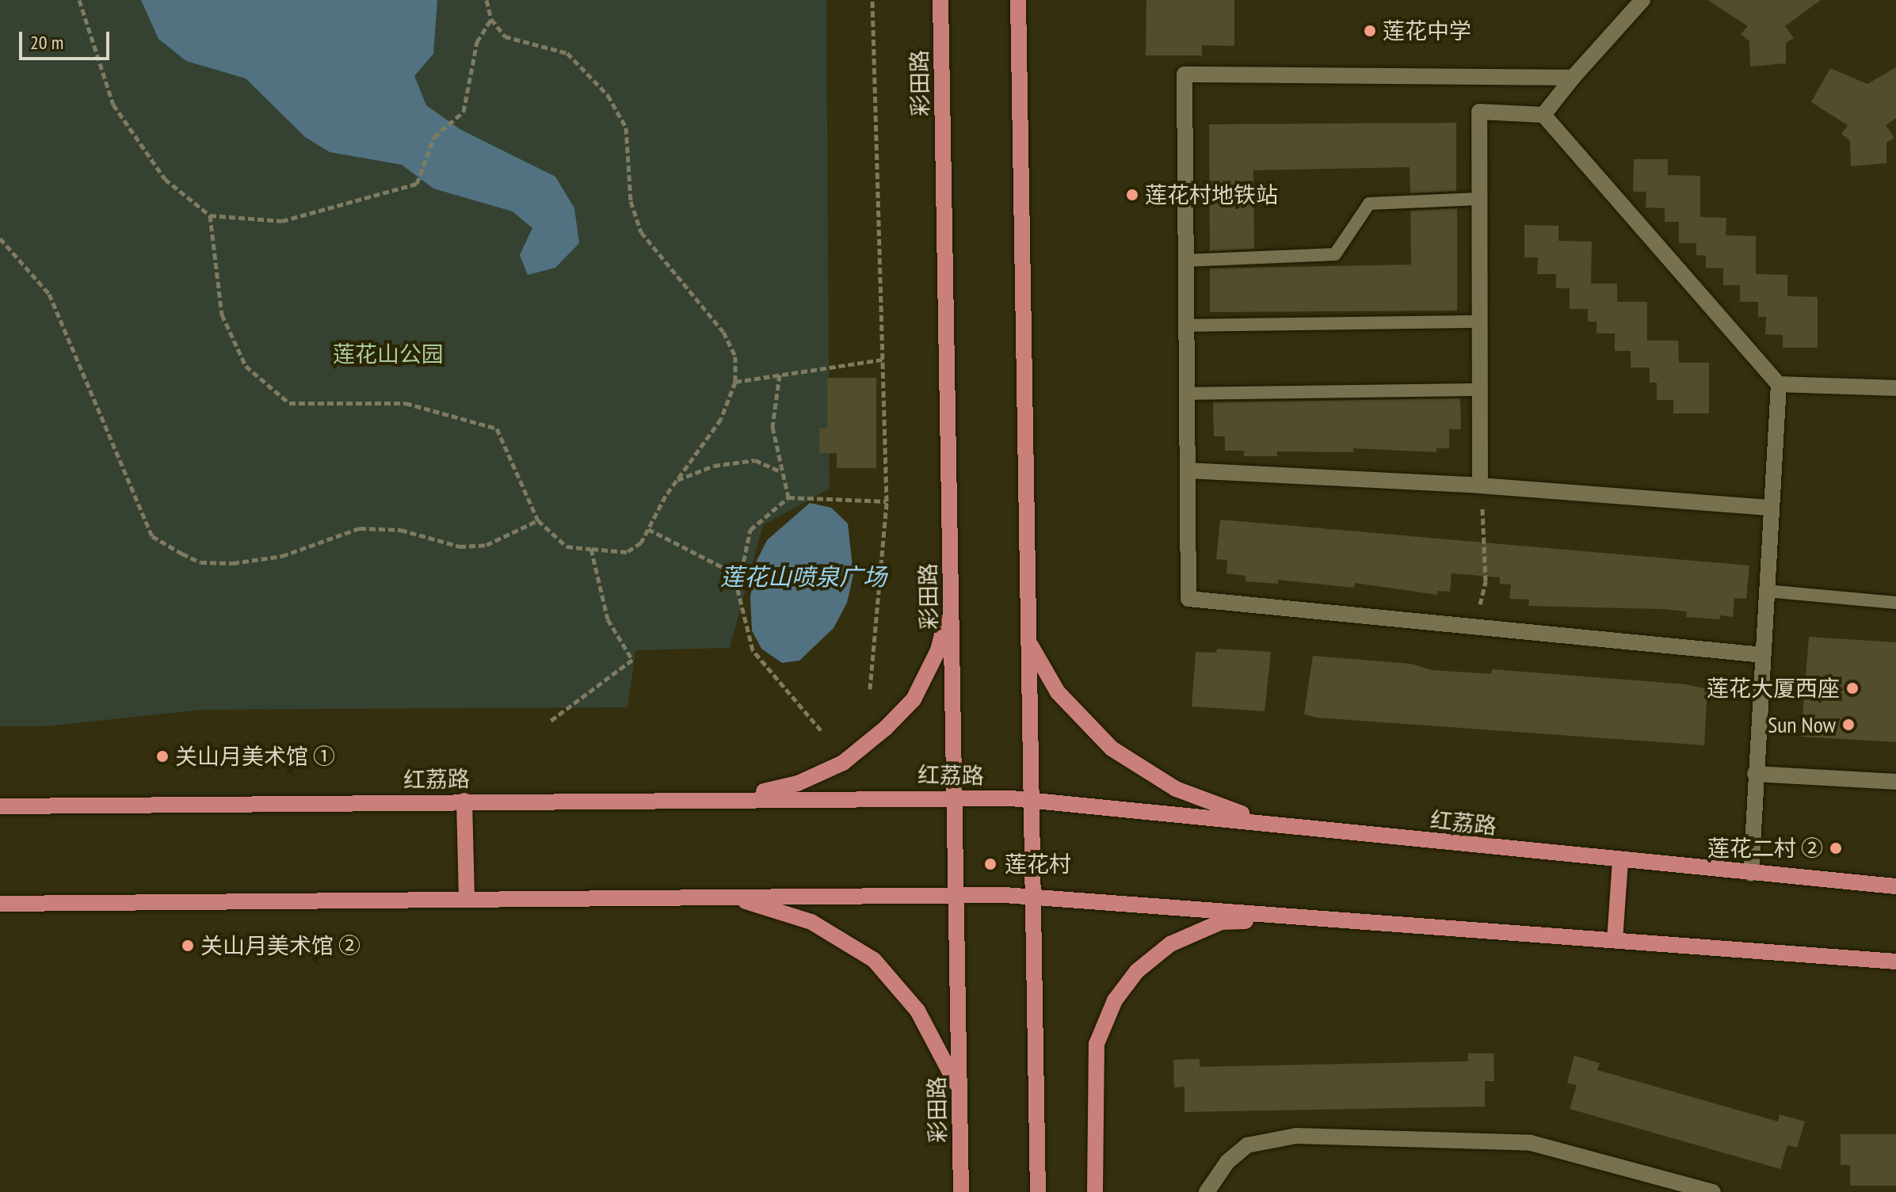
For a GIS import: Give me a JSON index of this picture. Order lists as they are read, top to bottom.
{
  "streets": {
    "main road": ["彩田路", "红荔路"]
  },
  "crossings": [
    ["彩田路", "红荔路"]
  ],
  "water": ["莲花山喷泉广场"],
  "parks": ["莲花山公园"],
  "places": [
    "莲花中学",
    "莲花村地铁站",
    "莲花大厦西座",
    "Sun Now",
    "关山月美术馆 ①",
    "莲花二村 ②",
    "莲花村",
    "关山月美术馆 ②"
  ],
  "scale_bar": "20 m"
}
